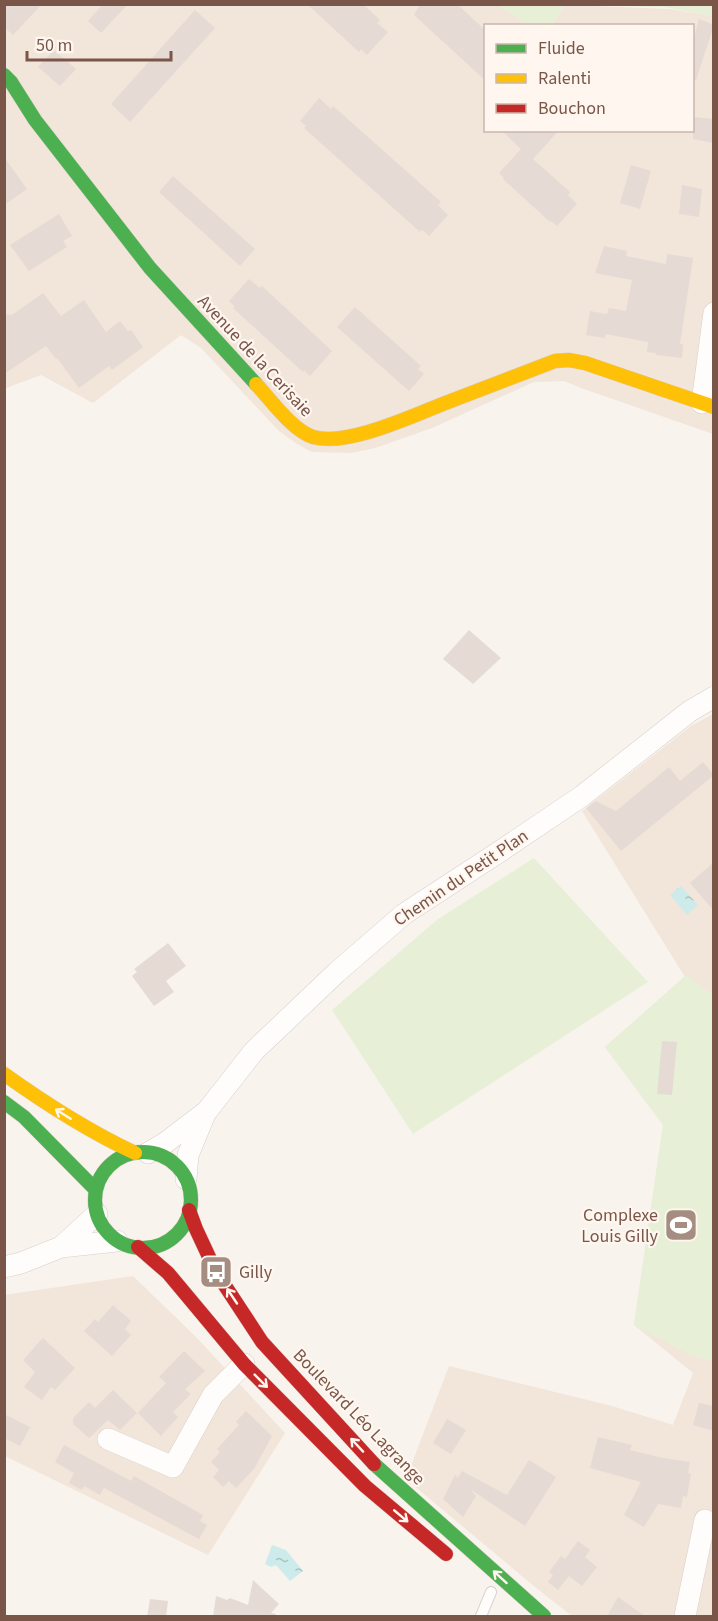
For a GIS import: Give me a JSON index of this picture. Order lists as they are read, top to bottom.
{
  "streets": {
    "main road": ["Avenue de la Cerisaie", "Boulevard Léo Lagrange"],
    "street": ["Chemin du Petit Plan"]
  },
  "crossings": [
    ["Chemin du Petit Plan", "Boulevard Léo Lagrange"]
  ],
  "places": {
    "sports": ["Complexe Louis Gilly"],
    "bus stop": ["Gilly"]
  },
  "legend": ["Fluide", "Ralenti", "Bouchon"],
  "scale_bar": "50 m"
}
